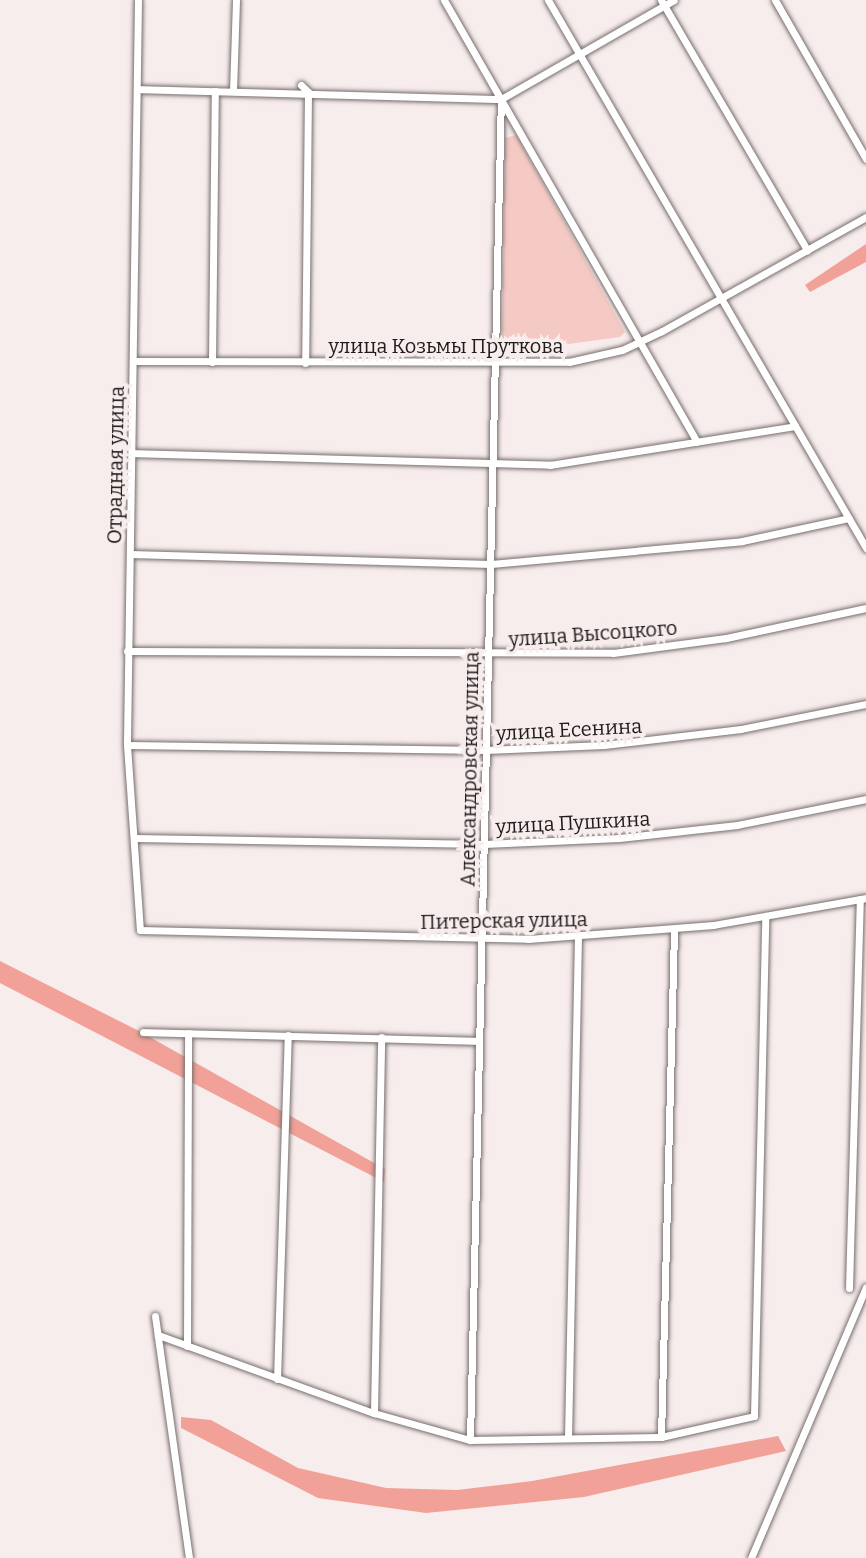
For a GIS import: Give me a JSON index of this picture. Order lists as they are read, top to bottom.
{
  "streets": {
    "street": [
      "улица Козьмы Пруткова",
      "Отрадная улица",
      "улица Высоцкого",
      "улица Есенина",
      "Александровская улица",
      "улица Пушкина",
      "Питерская улица"
    ]
  },
  "crossings": [
    ["улица Козьмы Пруткова", "Отрадная улица"],
    ["улица Козьмы Пруткова", "Александровская улица"],
    ["Отрадная улица", "улица Высоцкого"],
    ["Отрадная улица", "улица Есенина"],
    ["Отрадная улица", "улица Пушкина"],
    ["Отрадная улица", "Питерская улица"],
    ["улица Высоцкого", "Александровская улица"],
    ["улица Есенина", "Александровская улица"],
    ["Александровская улица", "улица Пушкина"],
    ["Александровская улица", "Питерская улица"]
  ]
}
